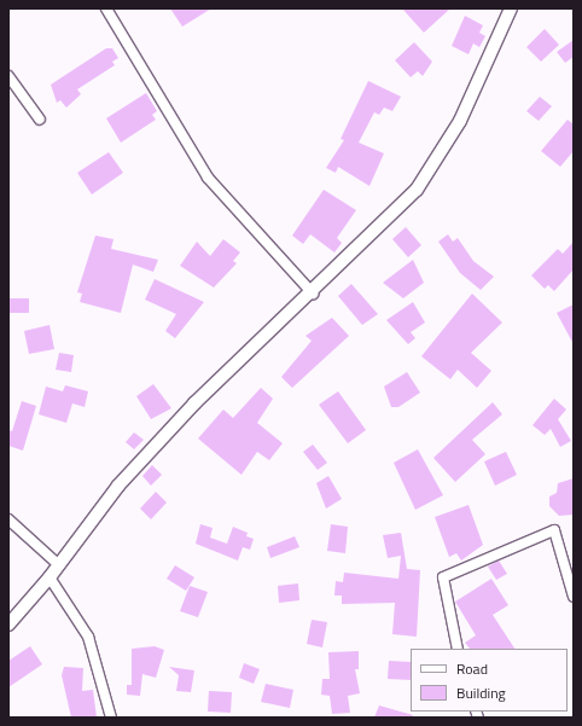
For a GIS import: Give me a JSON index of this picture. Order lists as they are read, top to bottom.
{
  "legend": ["Road", "Building"]
}
